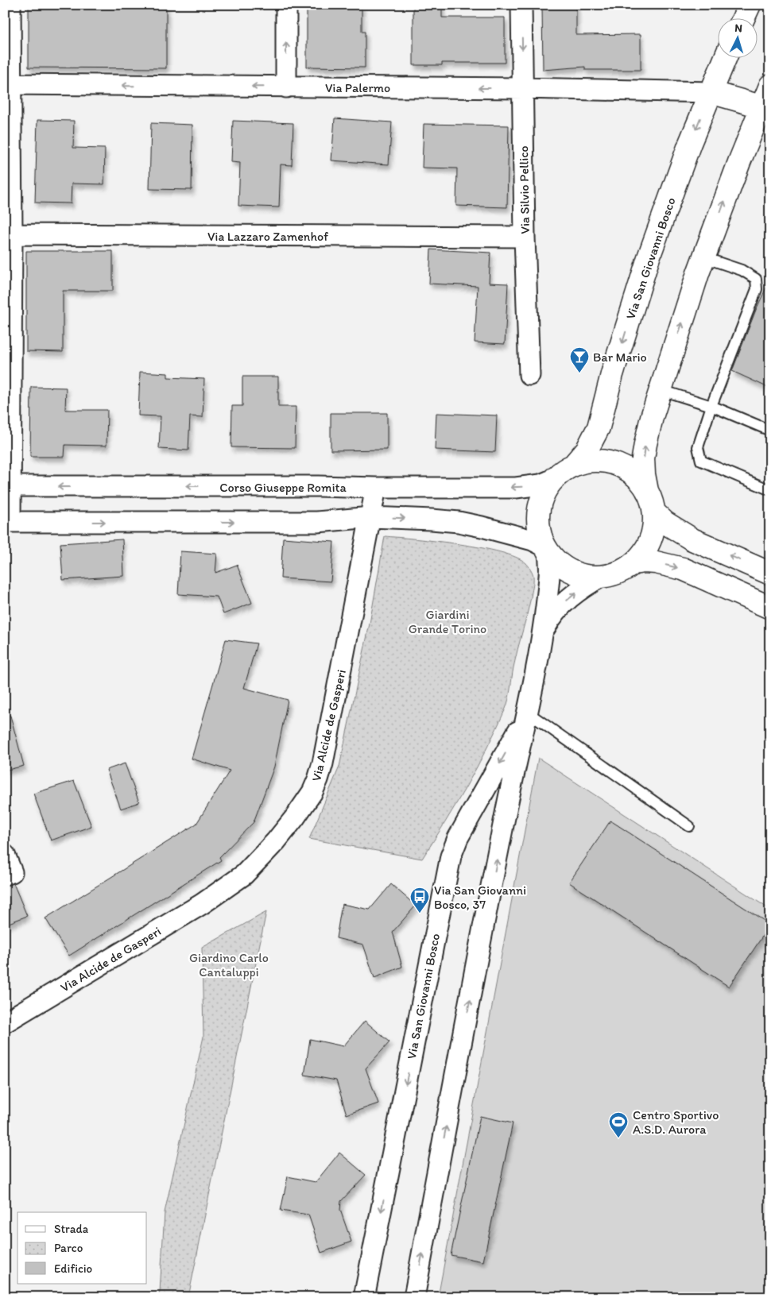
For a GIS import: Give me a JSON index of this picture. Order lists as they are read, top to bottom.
{
  "streets": {
    "main road": ["Via San Giovanni Bosco"],
    "street": [
      "Via Palermo",
      "Via Silvio Pellico",
      "Via Lazzaro Zamenhof",
      "Corso Giuseppe Romita",
      "Via Alcide de Gasperi"
    ]
  },
  "crossings": [
    ["Via Palermo", "Via Silvio Pellico"],
    ["Via Palermo", "Via San Giovanni Bosco"],
    ["Via Silvio Pellico", "Via Lazzaro Zamenhof"],
    ["Via San Giovanni Bosco", "Corso Giuseppe Romita"],
    ["Corso Giuseppe Romita", "Via Alcide de Gasperi"]
  ],
  "one_way": ["Via Palermo"],
  "parks": ["Giardini Grande Torino", "Giardino Carlo Cantaluppi"],
  "places": {
    "bar": ["Bar Mario"],
    "bus stop": ["Via San Giovanni Bosco, 37"],
    "sports": ["Centro Sportivo A.S.D. Aurora"]
  },
  "legend": ["Strada", "Parco", "Edificio"],
  "north": "top"
}
